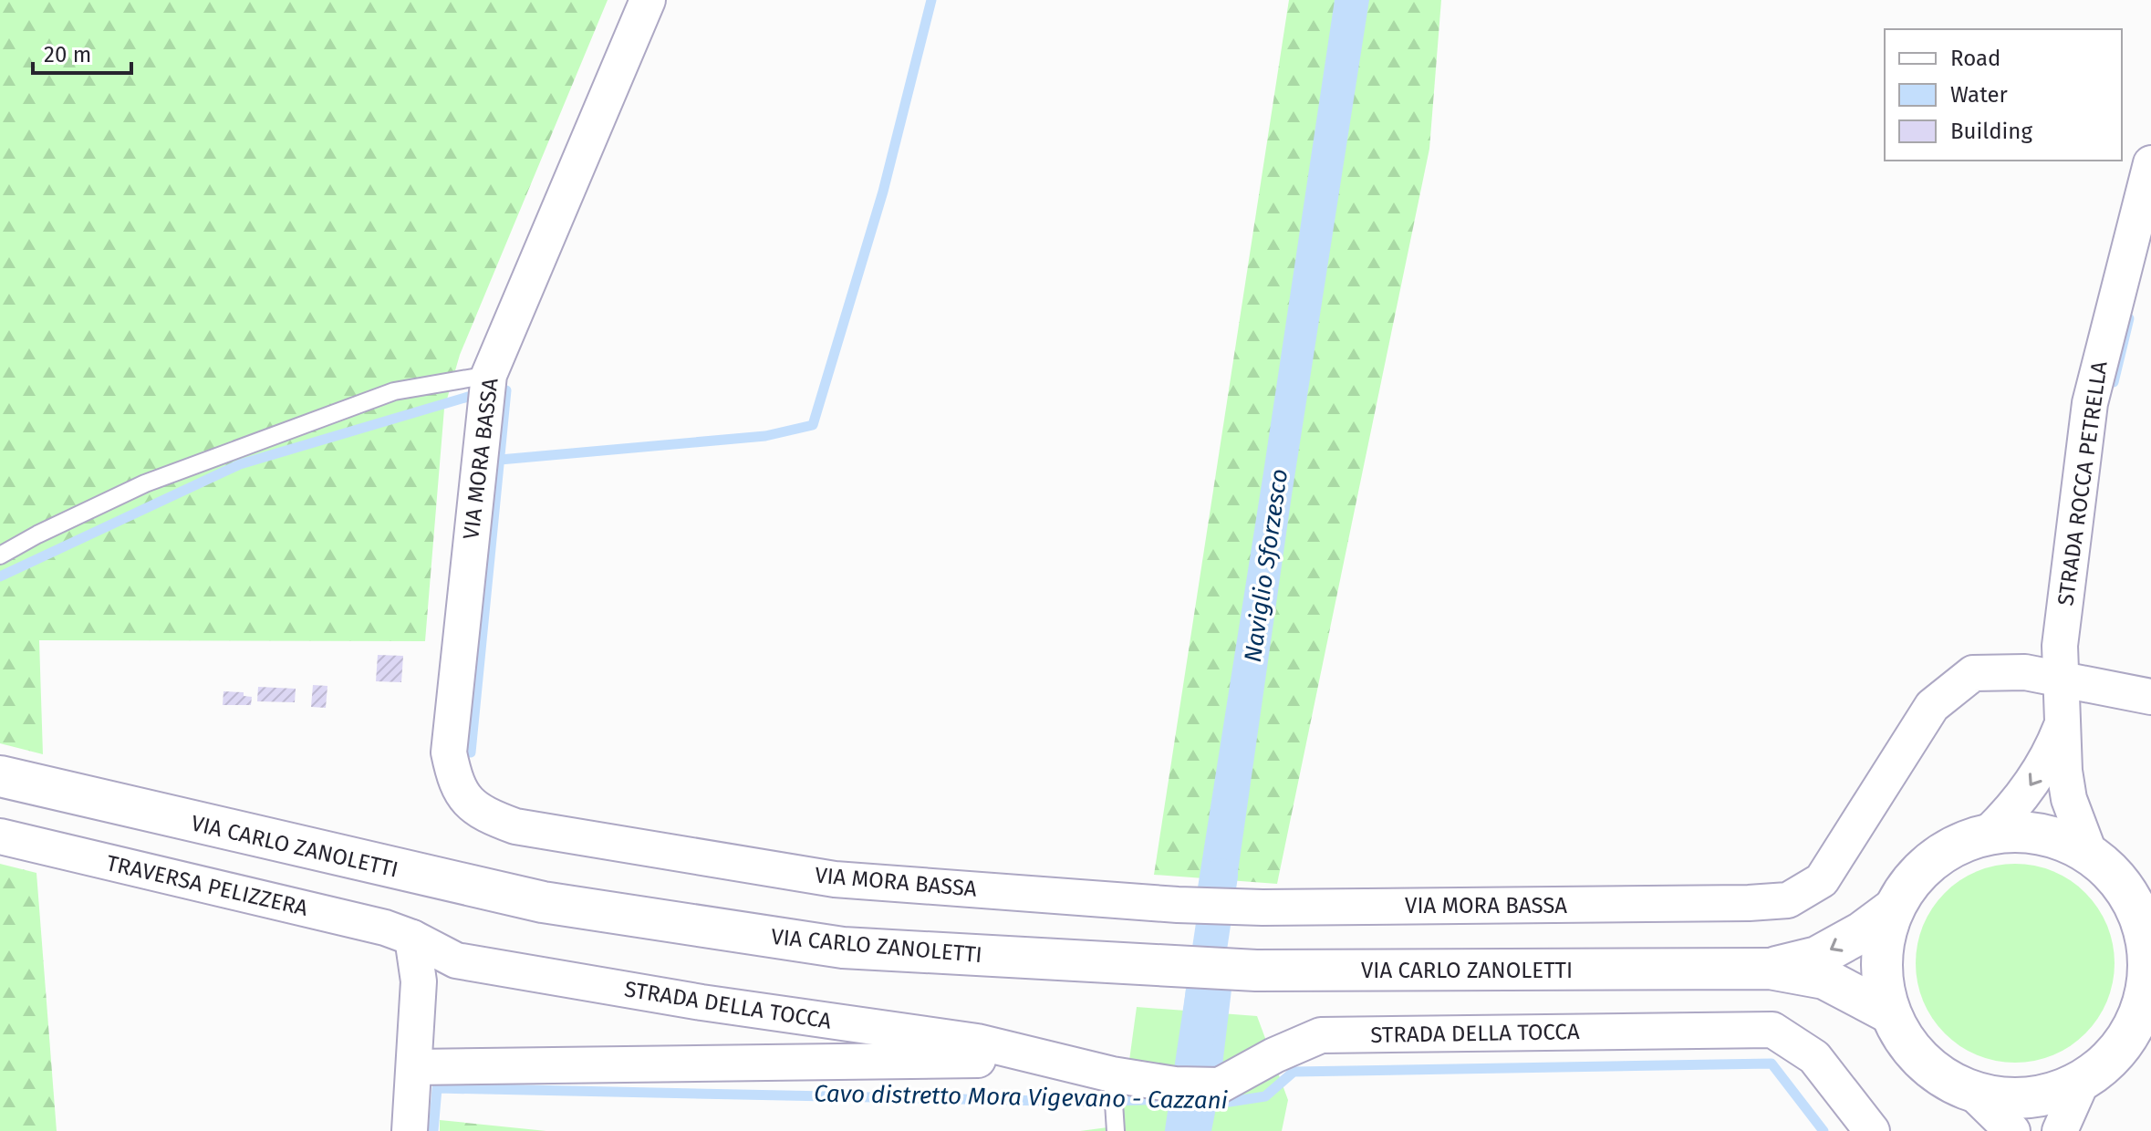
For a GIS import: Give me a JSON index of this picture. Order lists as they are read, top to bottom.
{
  "streets": {
    "main road": ["VIA CARLO ZANOLETTI"],
    "street": [
      "VIA MORA BASSA",
      "STRADA ROCCA PETRELLA",
      "TRAVERSA PELIZZERA",
      "STRADA DELLA TOCCA"
    ]
  },
  "crossings": [
    ["VIA MORA BASSA", "STRADA ROCCA PETRELLA"],
    ["TRAVERSA PELIZZERA", "STRADA DELLA TOCCA"]
  ],
  "water": ["Naviglio Sforzesco", "Cavo distretto Mora Vigevano - Cazzani"],
  "legend": ["Road", "Water", "Building"],
  "scale_bar": "20 m"
}
